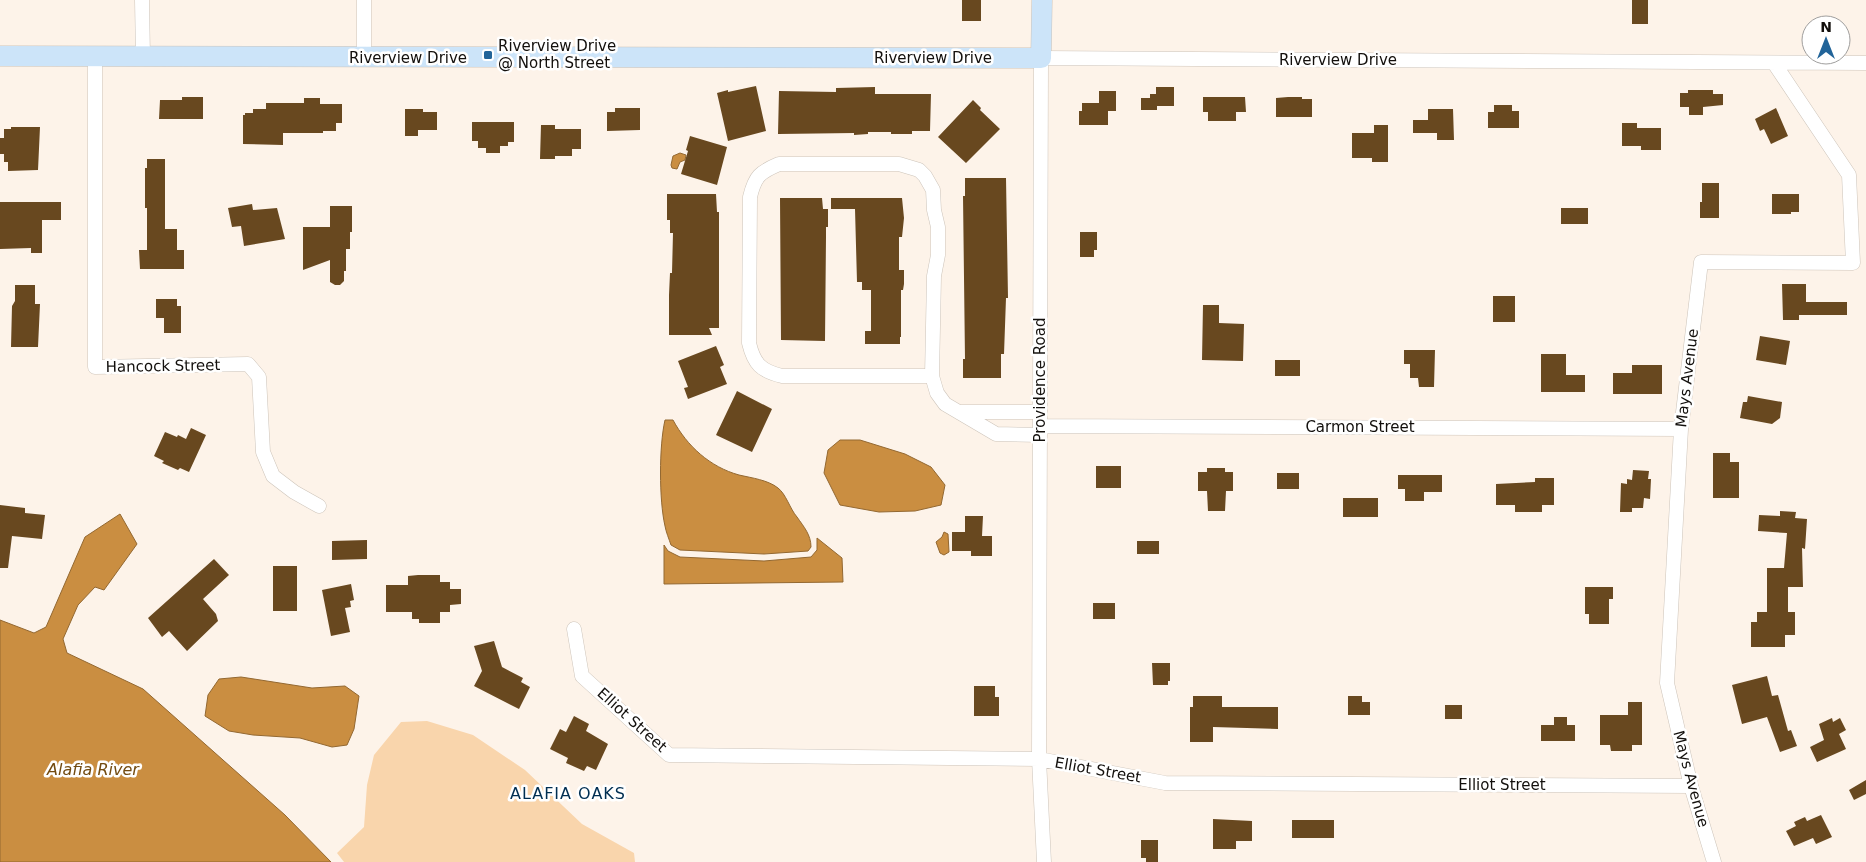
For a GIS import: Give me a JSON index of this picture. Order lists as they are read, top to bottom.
{
  "streets": {
    "street": [
      "Riverview Drive",
      "Hancock Street",
      "Mays Avenue",
      "Providence Road",
      "Carmon Street",
      "Elliot Street"
    ]
  },
  "crossings": [
    ["Riverview Drive", "Hancock Street"],
    ["Riverview Drive", "Mays Avenue"],
    ["Riverview Drive", "Providence Road"],
    ["Mays Avenue", "Carmon Street"],
    ["Mays Avenue", "Elliot Street"],
    ["Providence Road", "Carmon Street"],
    ["Providence Road", "Elliot Street"]
  ],
  "districts": ["ALAFIA OAKS"],
  "water": ["Alafia River"],
  "places": {
    "transit": ["Riverview Drive @ North Street"]
  },
  "north": "top"
}
